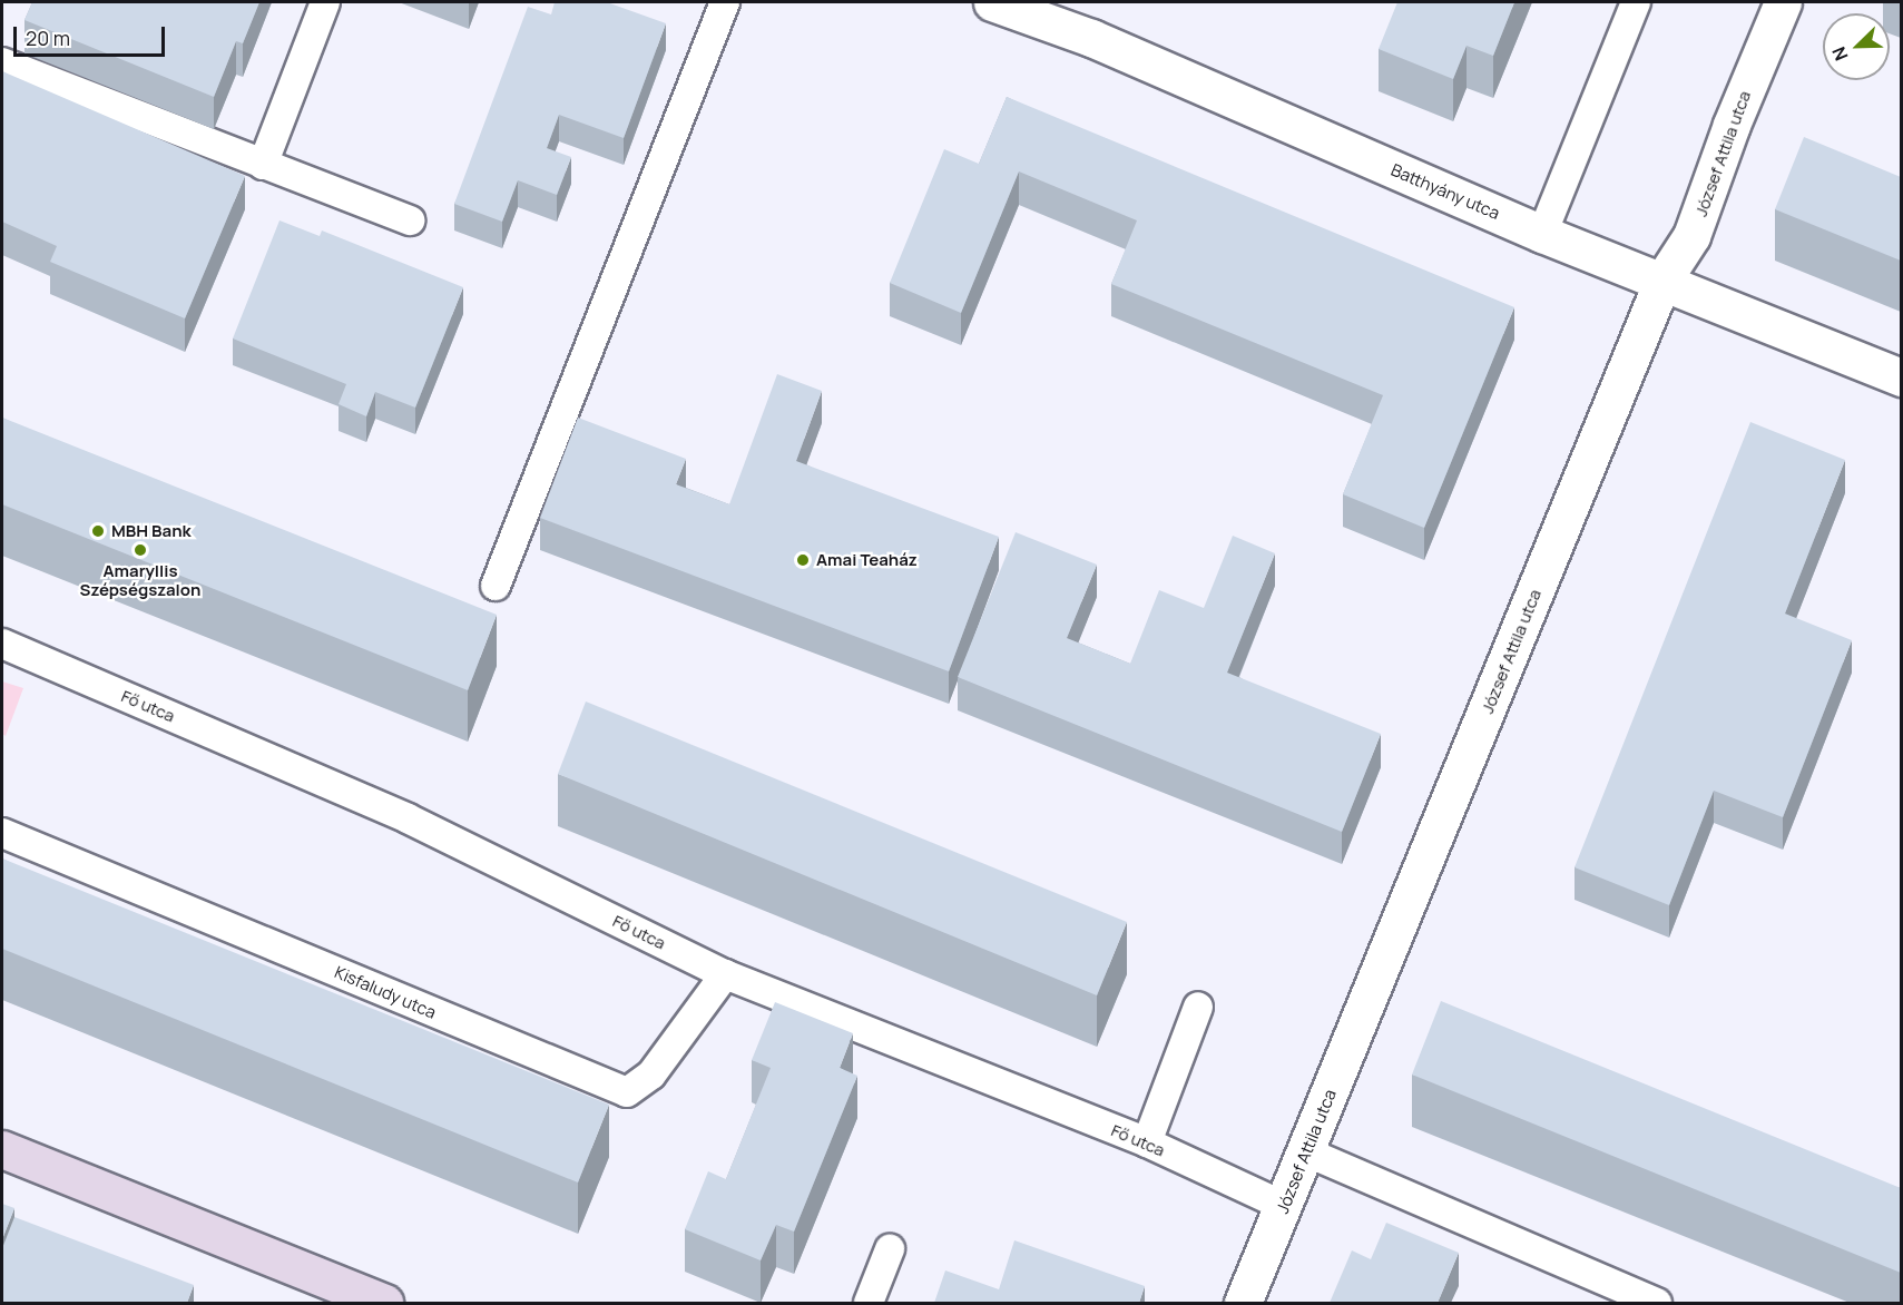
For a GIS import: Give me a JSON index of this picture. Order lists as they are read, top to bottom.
{
  "streets": {
    "street": ["József Attila utca", "Batthyány utca"],
    "lane": ["Fő utca", "Kisfaludy utca"]
  },
  "crossings": [
    ["József Attila utca", "Batthyány utca"],
    ["József Attila utca", "Fő utca"],
    ["Fő utca", "Kisfaludy utca"]
  ],
  "places": ["MBH Bank", "Amaryllis Szépségszalon", "Amai Teaház"],
  "scale_bar": "20 m",
  "north": "bottom left"
}
